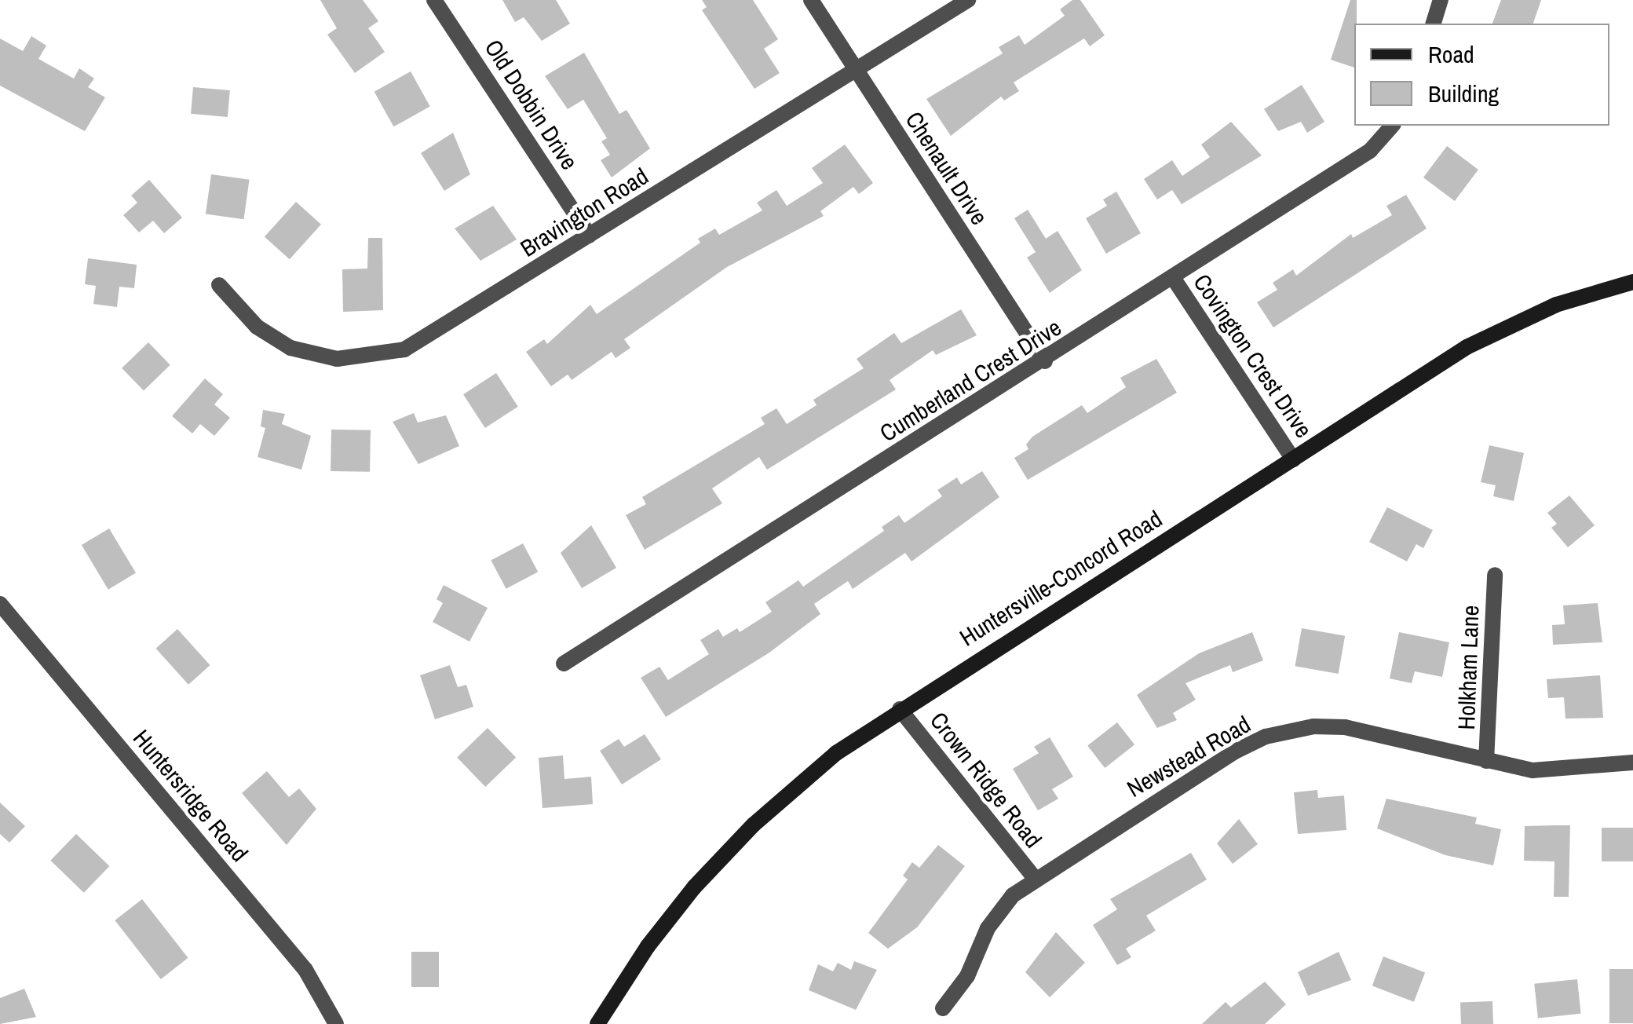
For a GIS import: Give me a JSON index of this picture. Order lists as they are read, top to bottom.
{
  "streets": {
    "main road": ["Huntersville-Concord Road"],
    "street": [
      "Old Dobbin Drive",
      "Chenault Drive",
      "Bravington Road",
      "Covington Crest Drive",
      "Cumberland Crest Drive",
      "Holkham Lane",
      "Newstead Road",
      "Crown Ridge Road",
      "Huntersridge Road"
    ]
  },
  "crossings": [
    ["Old Dobbin Drive", "Bravington Road"],
    ["Chenault Drive", "Bravington Road"],
    ["Chenault Drive", "Cumberland Crest Drive"],
    ["Covington Crest Drive", "Cumberland Crest Drive"],
    ["Covington Crest Drive", "Huntersville-Concord Road"],
    ["Huntersville-Concord Road", "Crown Ridge Road"],
    ["Holkham Lane", "Newstead Road"],
    ["Newstead Road", "Crown Ridge Road"]
  ],
  "legend": ["Road", "Building"]
}
